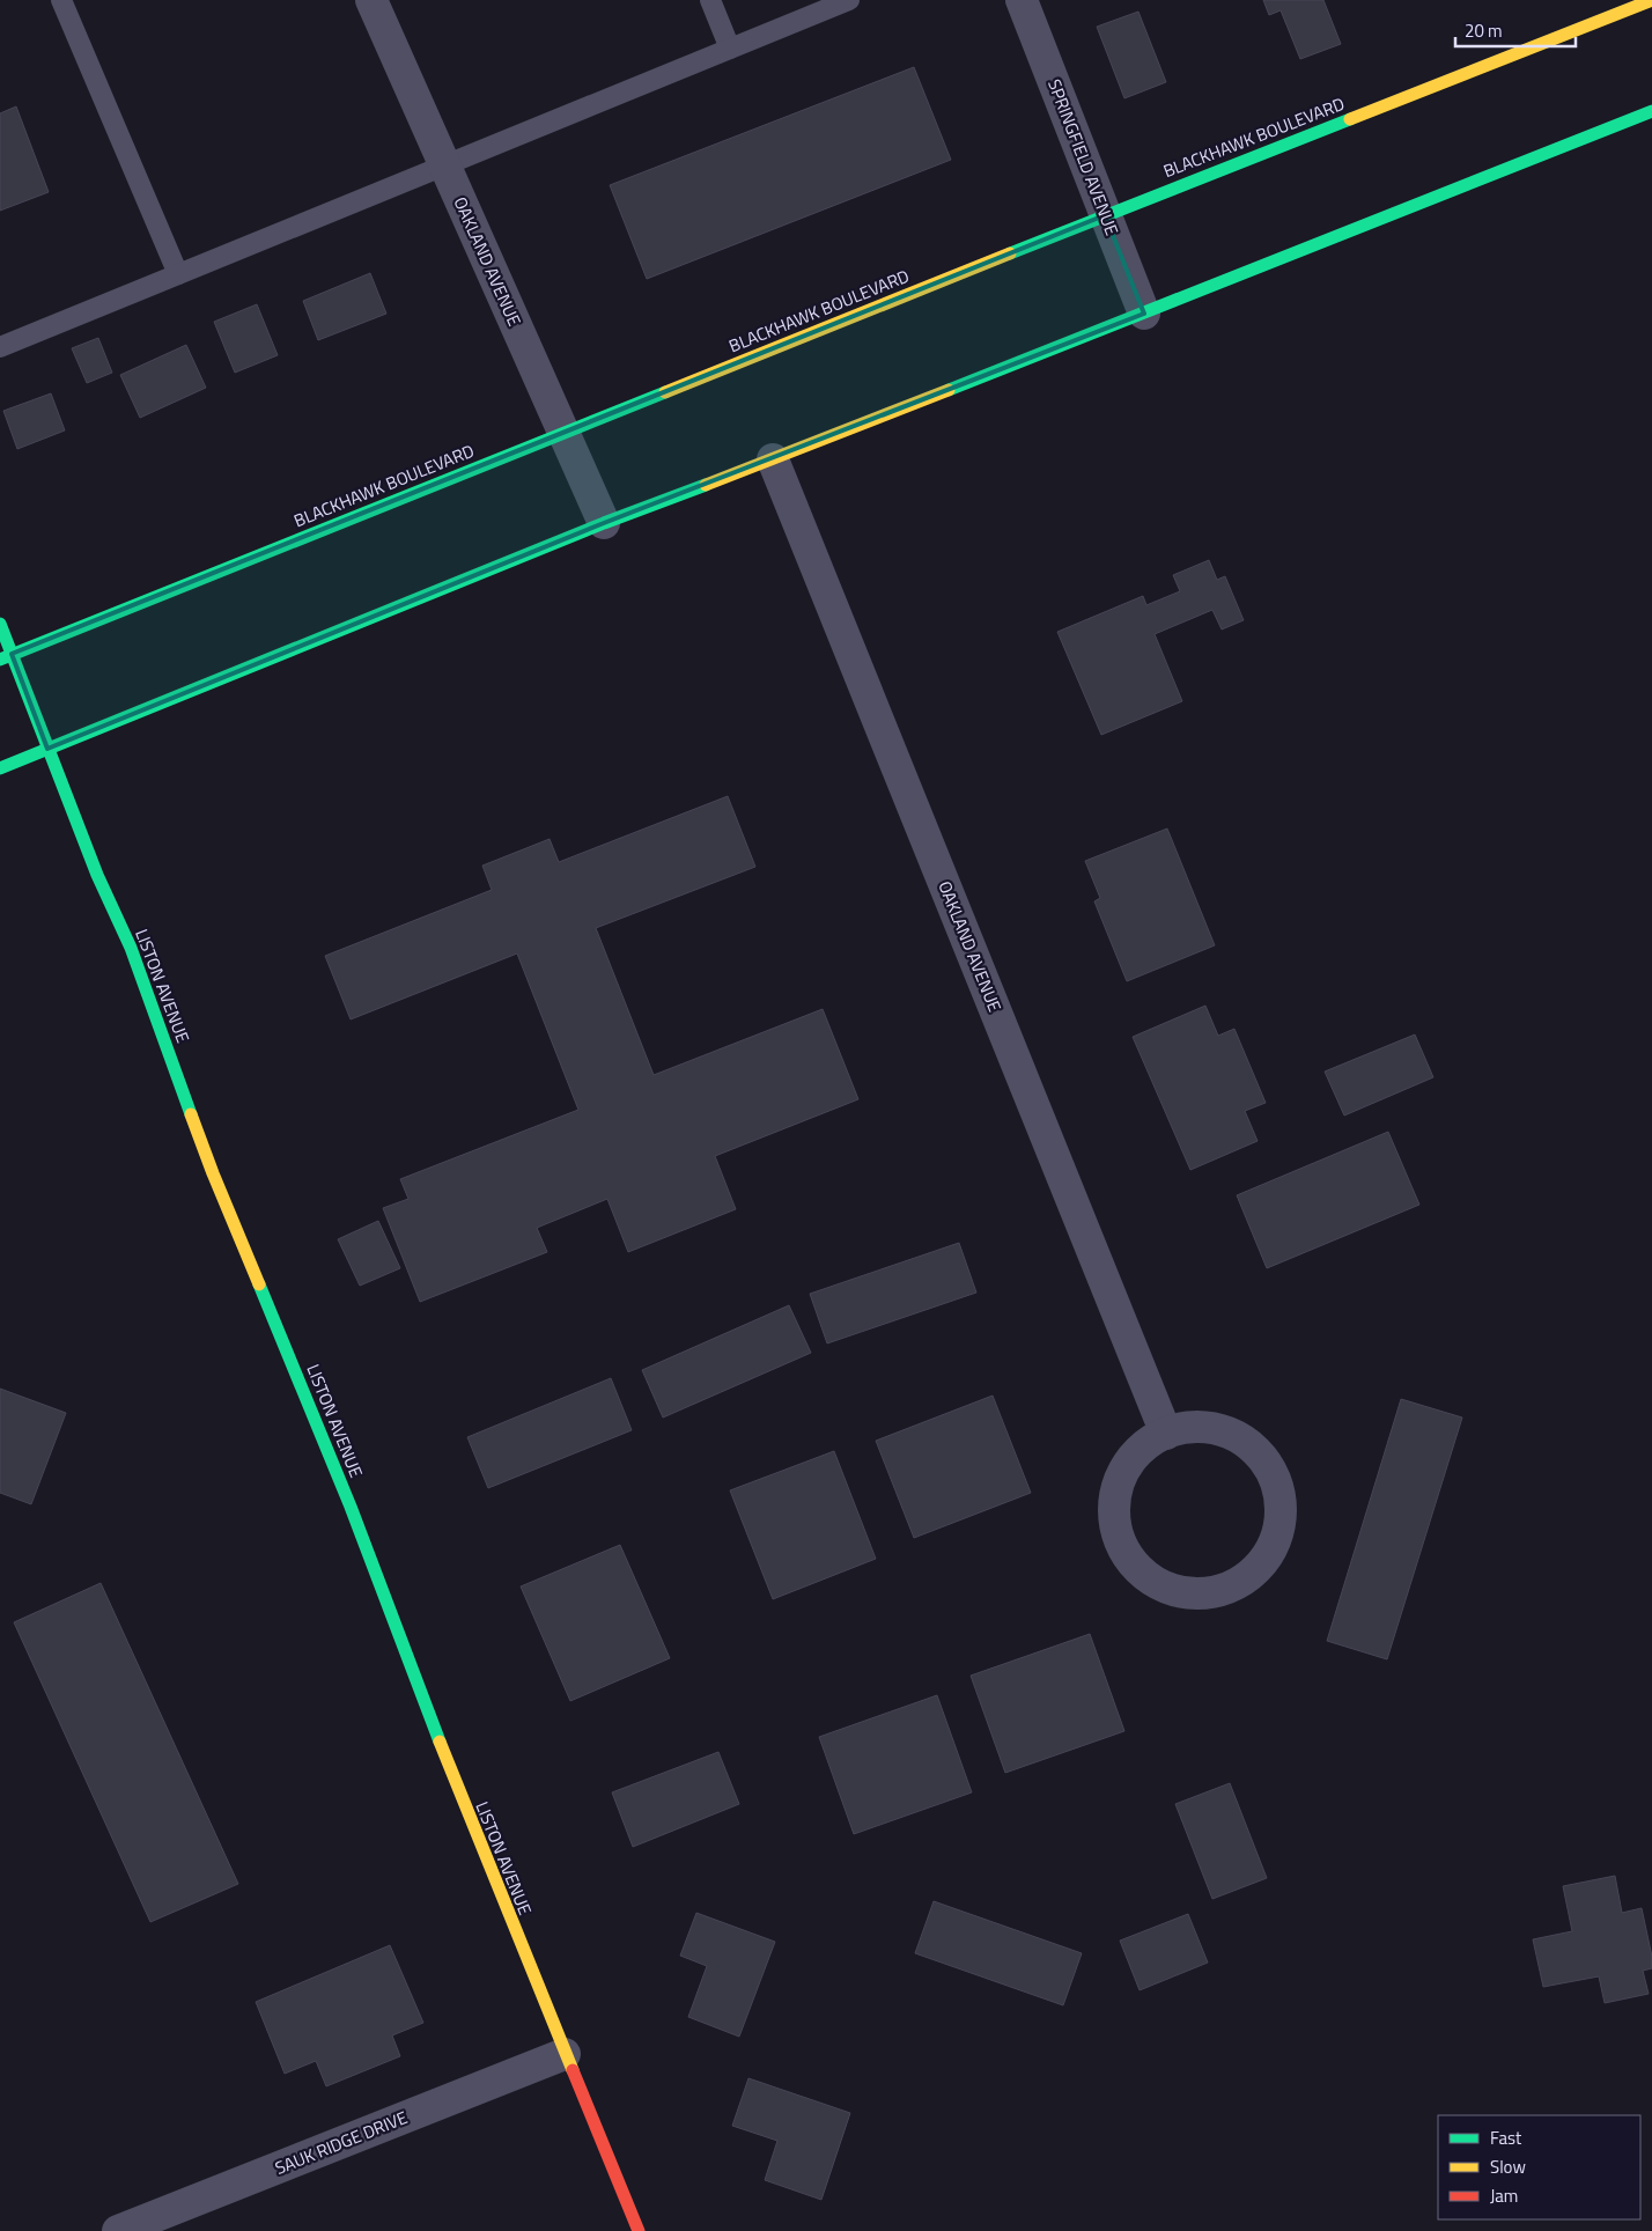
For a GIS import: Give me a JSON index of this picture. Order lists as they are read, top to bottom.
{
  "streets": {
    "main road": ["BLACKHAWK BOULEVARD", "LISTON AVENUE"],
    "street": ["SPRINGFIELD AVENUE", "OAKLAND AVENUE", "SAUK RIDGE DRIVE"]
  },
  "crossings": [
    ["BLACKHAWK BOULEVARD", "SPRINGFIELD AVENUE"],
    ["BLACKHAWK BOULEVARD", "OAKLAND AVENUE"],
    ["BLACKHAWK BOULEVARD", "LISTON AVENUE"],
    ["LISTON AVENUE", "SAUK RIDGE DRIVE"]
  ],
  "legend": ["Fast", "Slow", "Jam"],
  "scale_bar": "20 m"
}
